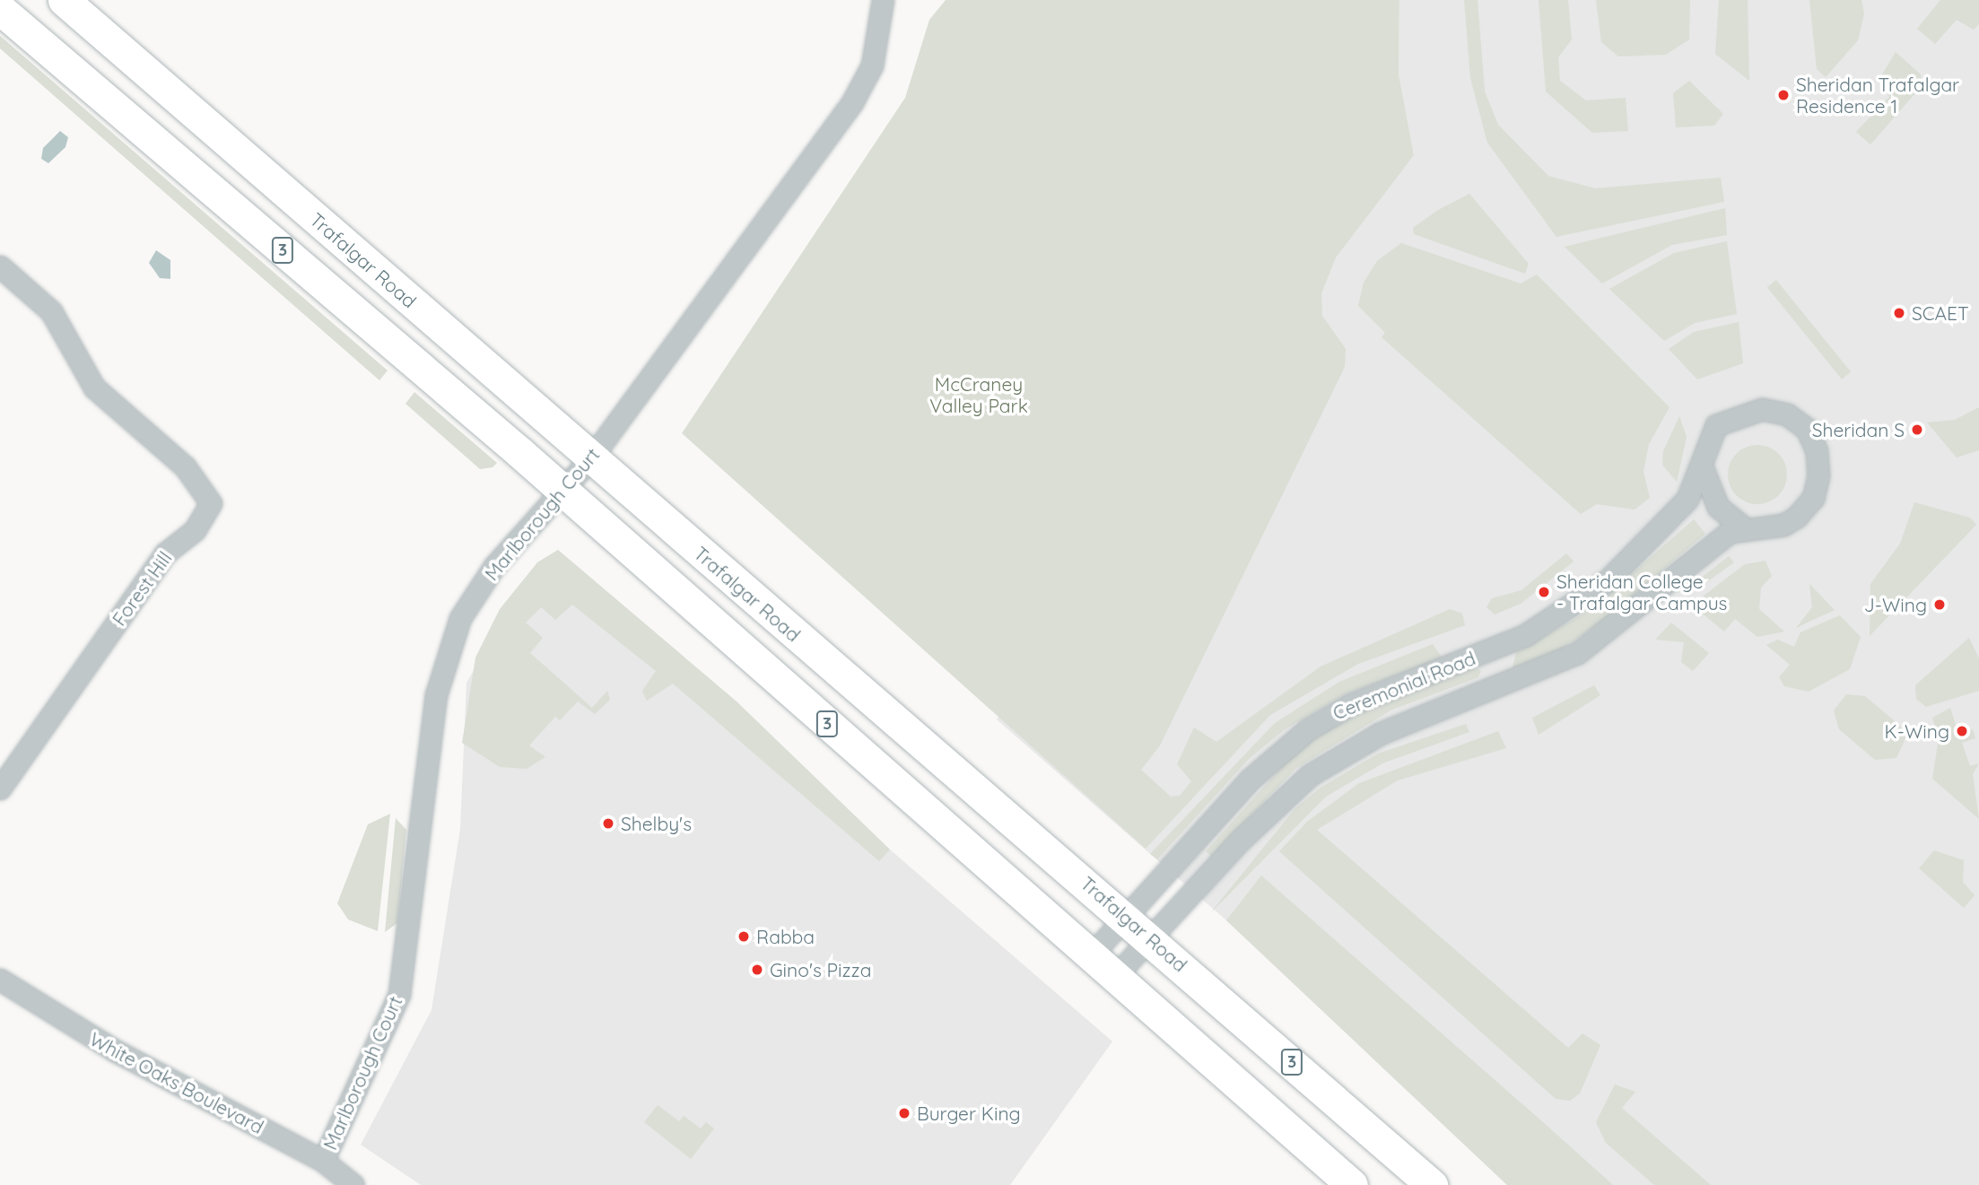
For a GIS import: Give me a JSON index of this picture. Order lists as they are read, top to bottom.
{
  "streets": {
    "main road": ["3", "Trafalgar Road"],
    "street": [
      "Marlborough Court",
      "Forest Hill",
      "Ceremonial Road",
      "White Oaks Boulevard"
    ]
  },
  "crossings": [
    ["3", "Marlborough Court"],
    ["3", "Ceremonial Road"],
    ["Trafalgar Road", "Marlborough Court"],
    ["Trafalgar Road", "Ceremonial Road"],
    ["Marlborough Court", "White Oaks Boulevard"]
  ],
  "parks": ["McCraney Valley Park"],
  "places": [
    "Sheridan Trafalgar Residence 1",
    "SCAET",
    "Sheridan S",
    "Sheridan College - Trafalgar Campus",
    "J-Wing",
    "K-Wing",
    "Shelby's",
    "Rabba",
    "Gino's Pizza",
    "Burger King"
  ]
}
